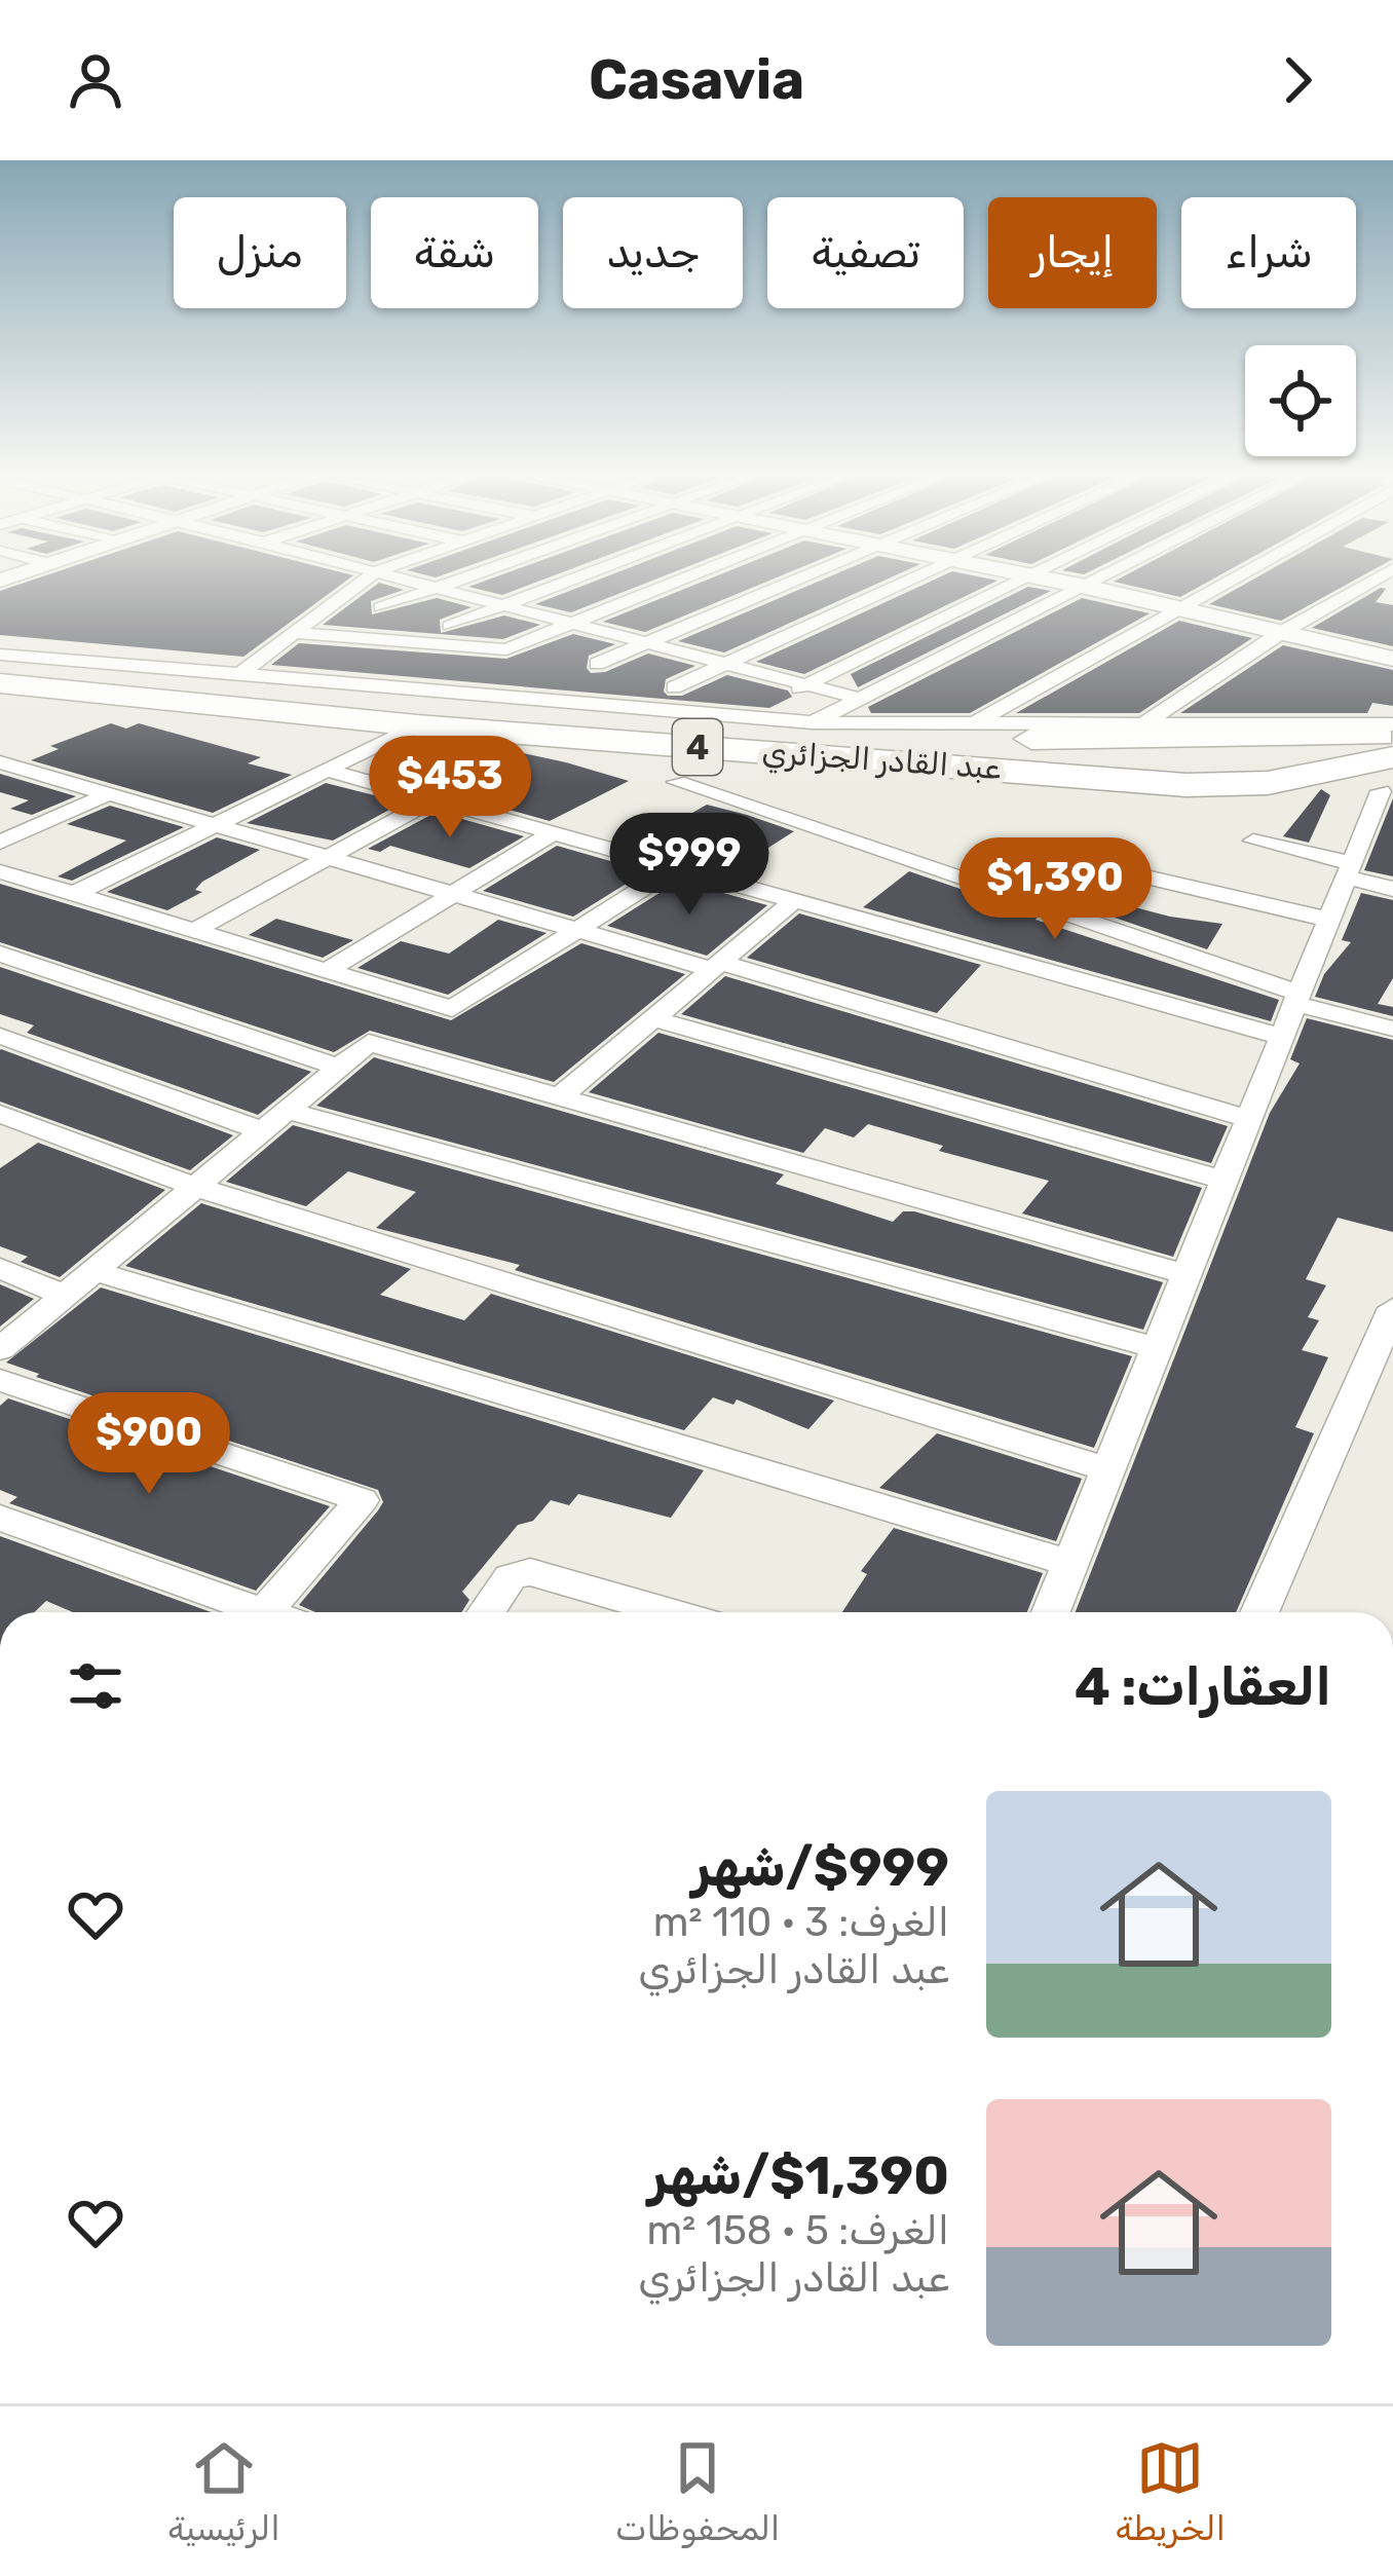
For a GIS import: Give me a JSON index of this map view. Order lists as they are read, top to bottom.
{
  "streets": {
    "highway": ["4", "عبد القادر الجزائري"]
  },
  "page": {
    "header": "Casavia",
    "chip": [
      "شراء",
      "إيجار",
      "تصفية",
      "جديد",
      "شقة",
      "منزل"
    ],
    "price": [
      "$453",
      "$999",
      "$1,390",
      "$900"
    ],
    "heading": "العقارات: 4",
    "list": [
      {
        "name": "$999/شهر",
        "note": "الغرف: 3 · 110 m² · عبد القادر الجزائري"
      },
      {
        "name": "$1,390/شهر",
        "note": "الغرف: 5 · 158 m² · عبد القادر الجزائري"
      }
    ],
    "tabs": ["الخريطة", "المحفوظات", "الرئيسية"]
  }
}
